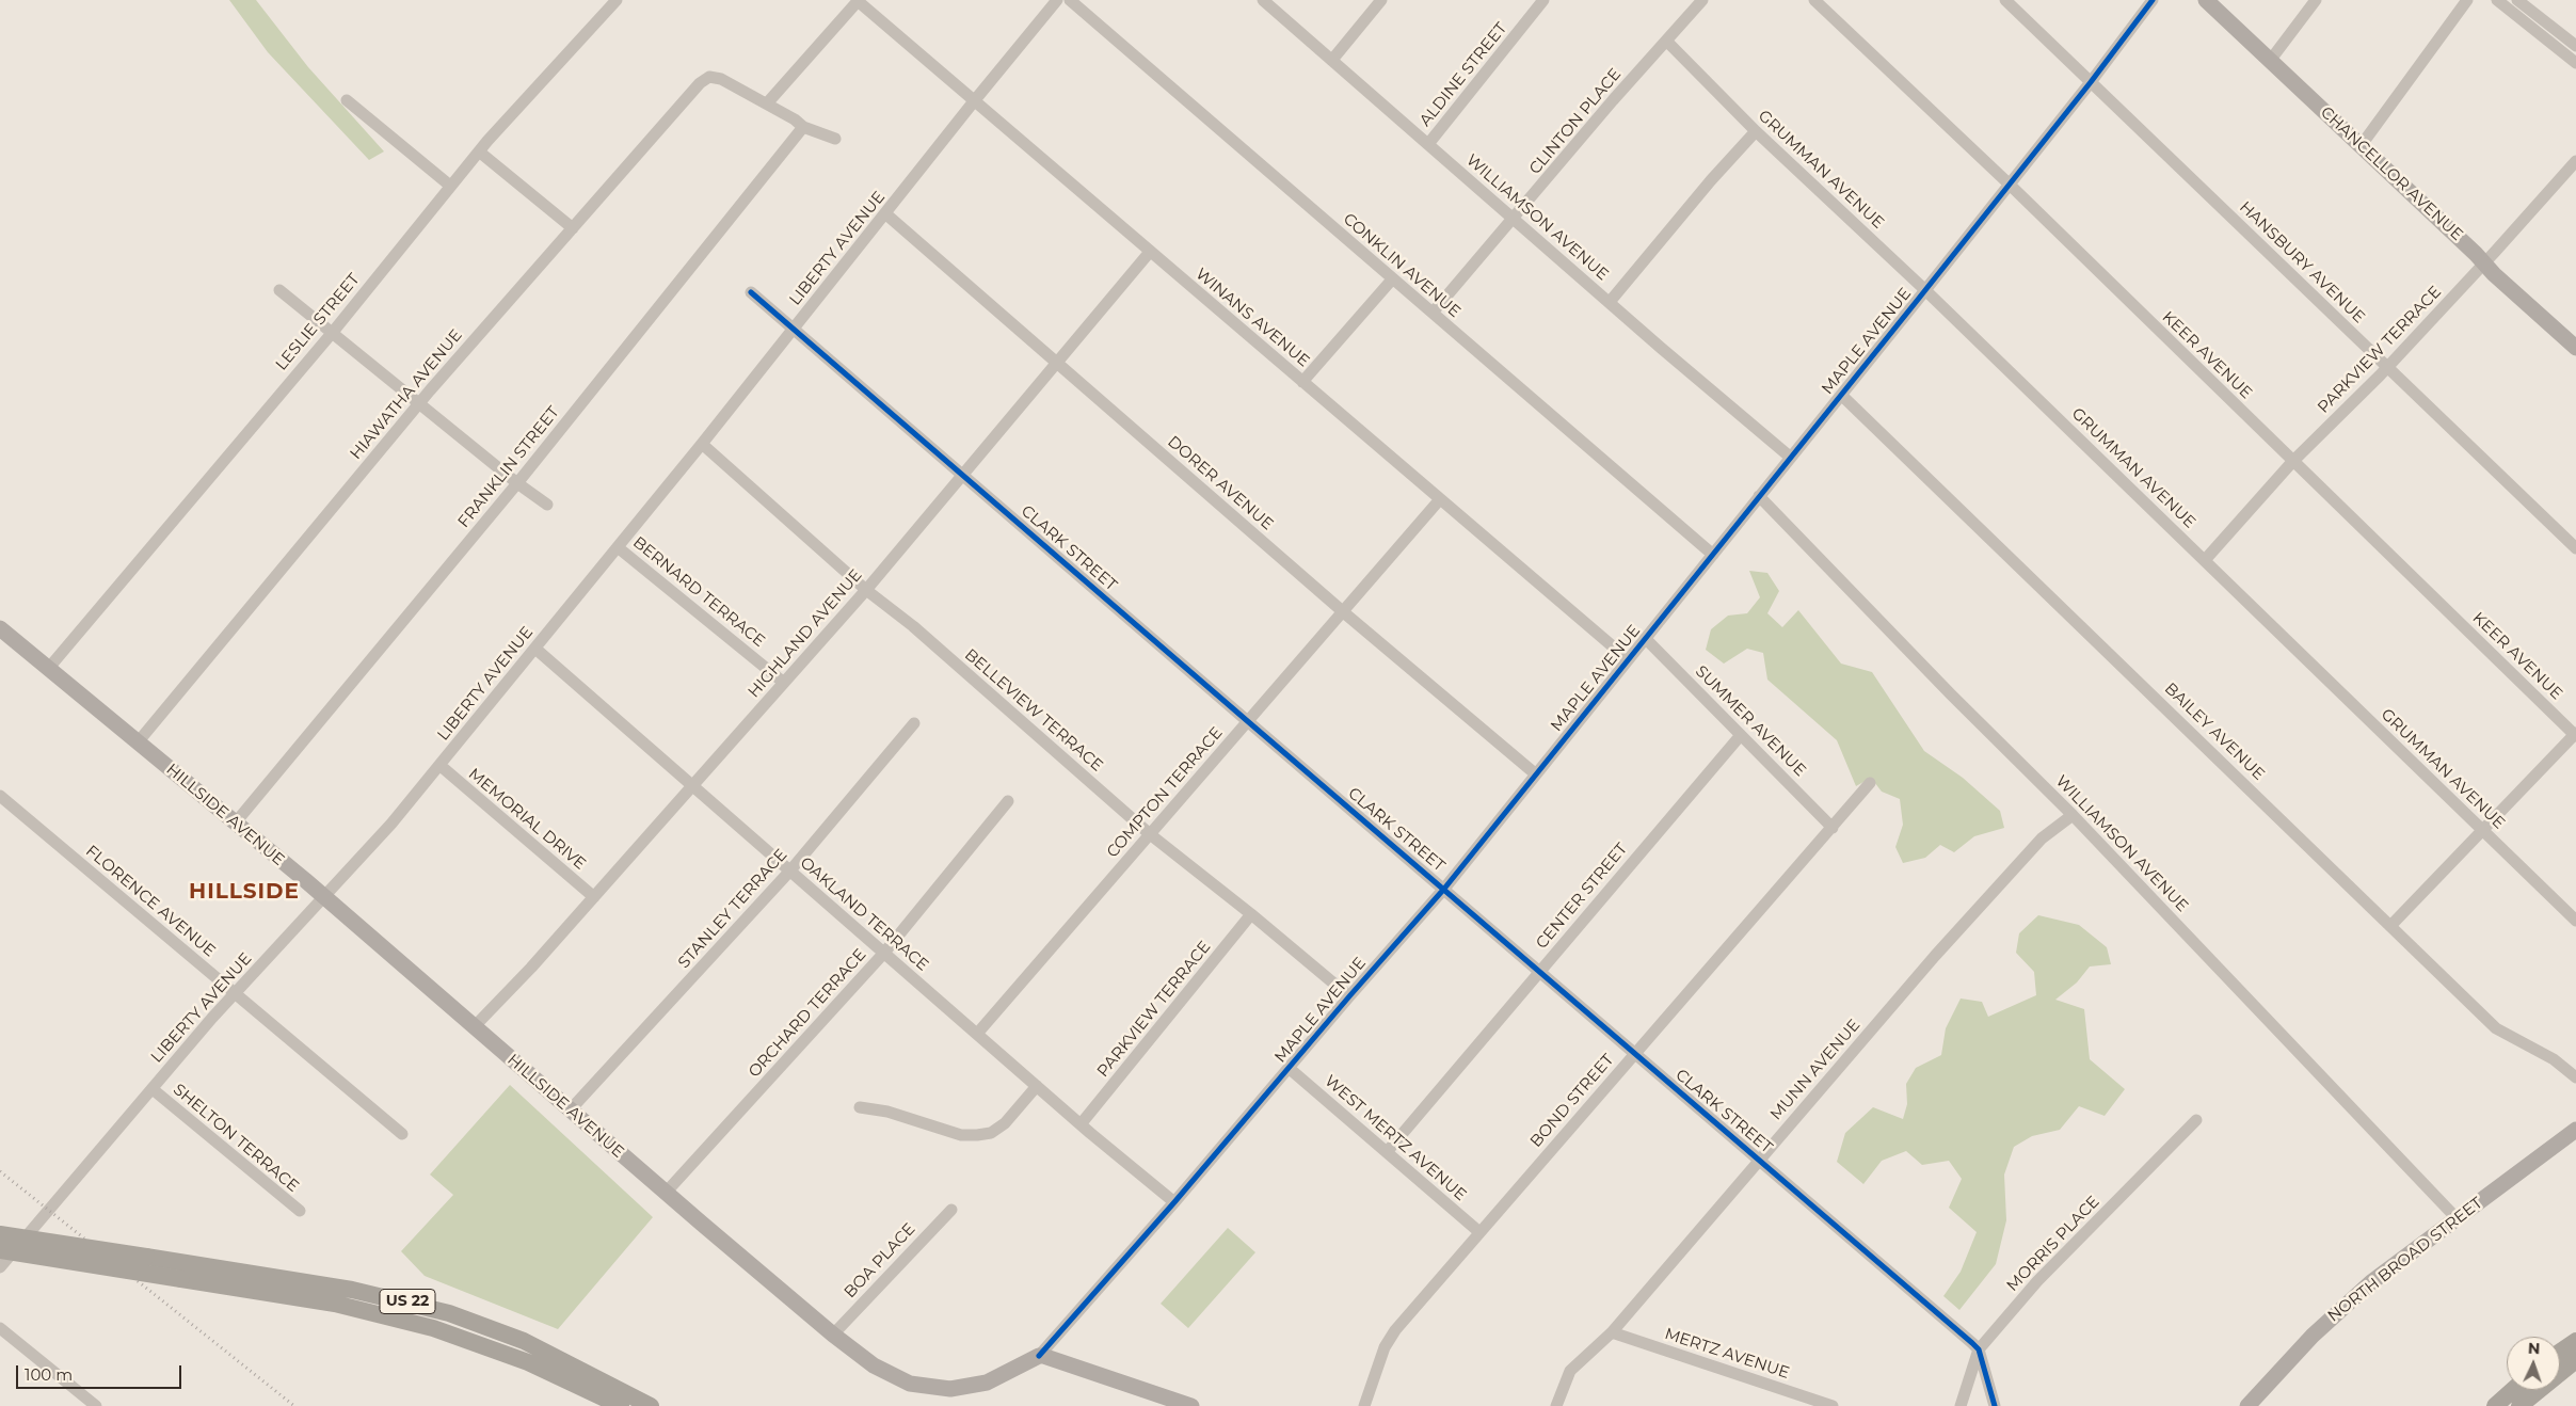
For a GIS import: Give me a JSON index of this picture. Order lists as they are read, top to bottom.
{
  "streets": {
    "highway": ["US 22"],
    "main road": ["CHANCELLOR AVENUE", "HILLSIDE AVENUE", "NORTH BROAD STREET"],
    "street": [
      "ALDINE STREET",
      "CLINTON PLACE",
      "GRUMMAN AVENUE",
      "WILLIAMSON AVENUE",
      "LIBERTY AVENUE",
      "HANSBURY AVENUE",
      "CONKLIN AVENUE",
      "WINANS AVENUE",
      "LESLIE STREET",
      "MAPLE AVENUE",
      "PARKVIEW TERRACE",
      "KEER AVENUE",
      "HIAWATHA AVENUE",
      "FRANKLIN STREET",
      "DORER AVENUE",
      "CLARK STREET",
      "BERNARD TERRACE",
      "HIGHLAND AVENUE",
      "BELLEVIEW TERRACE",
      "SUMMER AVENUE",
      "BAILEY AVENUE",
      "COMPTON TERRACE",
      "MEMORIAL DRIVE",
      "CENTER STREET",
      "FLORENCE AVENUE",
      "STANLEY TERRACE",
      "OAKLAND TERRACE",
      "ORCHARD TERRACE",
      "MUNN AVENUE",
      "BOND STREET",
      "SHELTON TERRACE",
      "WEST MERTZ AVENUE",
      "MORRIS PLACE",
      "BOA PLACE",
      "MERTZ AVENUE"
    ]
  },
  "crossings": [
    ["ALDINE STREET", "WILLIAMSON AVENUE"],
    ["CLINTON PLACE", "GRUMMAN AVENUE"],
    ["CLINTON PLACE", "WILLIAMSON AVENUE"],
    ["CLINTON PLACE", "CONKLIN AVENUE"],
    ["GRUMMAN AVENUE", "MAPLE AVENUE"],
    ["GRUMMAN AVENUE", "PARKVIEW TERRACE"],
    ["CHANCELLOR AVENUE", "PARKVIEW TERRACE"],
    ["WILLIAMSON AVENUE", "MAPLE AVENUE"],
    ["WILLIAMSON AVENUE", "MUNN AVENUE"],
    ["WILLIAMSON AVENUE", "NORTH BROAD STREET"],
    ["LIBERTY AVENUE", "WINANS AVENUE"],
    ["LIBERTY AVENUE", "DORER AVENUE"],
    ["LIBERTY AVENUE", "CLARK STREET"],
    ["LIBERTY AVENUE", "BERNARD TERRACE"],
    ["LIBERTY AVENUE", "BELLEVIEW TERRACE"],
    ["LIBERTY AVENUE", "HILLSIDE AVENUE"],
    ["LIBERTY AVENUE", "MEMORIAL DRIVE"],
    ["LIBERTY AVENUE", "FLORENCE AVENUE"],
    ["LIBERTY AVENUE", "OAKLAND TERRACE"],
    ["LIBERTY AVENUE", "SHELTON TERRACE"],
    ["HANSBURY AVENUE", "MAPLE AVENUE"],
    ["HANSBURY AVENUE", "PARKVIEW TERRACE"],
    ["CONKLIN AVENUE", "MAPLE AVENUE"],
    ["WINANS AVENUE", "MAPLE AVENUE"],
    ["WINANS AVENUE", "HIGHLAND AVENUE"],
    ["WINANS AVENUE", "COMPTON TERRACE"],
    ["LESLIE STREET", "HILLSIDE AVENUE"],
    ["MAPLE AVENUE", "KEER AVENUE"],
    ["MAPLE AVENUE", "DORER AVENUE"],
    ["MAPLE AVENUE", "CLARK STREET"],
    ["MAPLE AVENUE", "BELLEVIEW TERRACE"],
    ["MAPLE AVENUE", "SUMMER AVENUE"],
    ["MAPLE AVENUE", "BAILEY AVENUE"],
    ["MAPLE AVENUE", "HILLSIDE AVENUE"],
    ["MAPLE AVENUE", "OAKLAND TERRACE"],
    ["MAPLE AVENUE", "WEST MERTZ AVENUE"],
    ["PARKVIEW TERRACE", "KEER AVENUE"],
    ["PARKVIEW TERRACE", "BELLEVIEW TERRACE"],
    ["PARKVIEW TERRACE", "OAKLAND TERRACE"],
    ["HIAWATHA AVENUE", "HILLSIDE AVENUE"],
    ["FRANKLIN STREET", "HILLSIDE AVENUE"],
    ["DORER AVENUE", "HIGHLAND AVENUE"],
    ["DORER AVENUE", "COMPTON TERRACE"],
    ["CLARK STREET", "HIGHLAND AVENUE"],
    ["CLARK STREET", "COMPTON TERRACE"],
    ["CLARK STREET", "CENTER STREET"],
    ["CLARK STREET", "MUNN AVENUE"],
    ["CLARK STREET", "BOND STREET"],
    ["CLARK STREET", "MORRIS PLACE"],
    ["BERNARD TERRACE", "HIGHLAND AVENUE"],
    ["HIGHLAND AVENUE", "BELLEVIEW TERRACE"],
    ["HIGHLAND AVENUE", "HILLSIDE AVENUE"],
    ["HIGHLAND AVENUE", "MEMORIAL DRIVE"],
    ["HIGHLAND AVENUE", "OAKLAND TERRACE"],
    ["BELLEVIEW TERRACE", "COMPTON TERRACE"],
    ["SUMMER AVENUE", "CENTER STREET"],
    ["SUMMER AVENUE", "BOND STREET"],
    ["COMPTON TERRACE", "OAKLAND TERRACE"],
    ["HILLSIDE AVENUE", "STANLEY TERRACE"],
    ["HILLSIDE AVENUE", "ORCHARD TERRACE"],
    ["HILLSIDE AVENUE", "BOA PLACE"],
    ["CENTER STREET", "WEST MERTZ AVENUE"],
    ["STANLEY TERRACE", "OAKLAND TERRACE"],
    ["OAKLAND TERRACE", "ORCHARD TERRACE"],
    ["MUNN AVENUE", "MERTZ AVENUE"],
    ["BOND STREET", "WEST MERTZ AVENUE"]
  ],
  "districts": ["HILLSIDE"],
  "scale_bar": "100 m",
  "north": "top"
}
